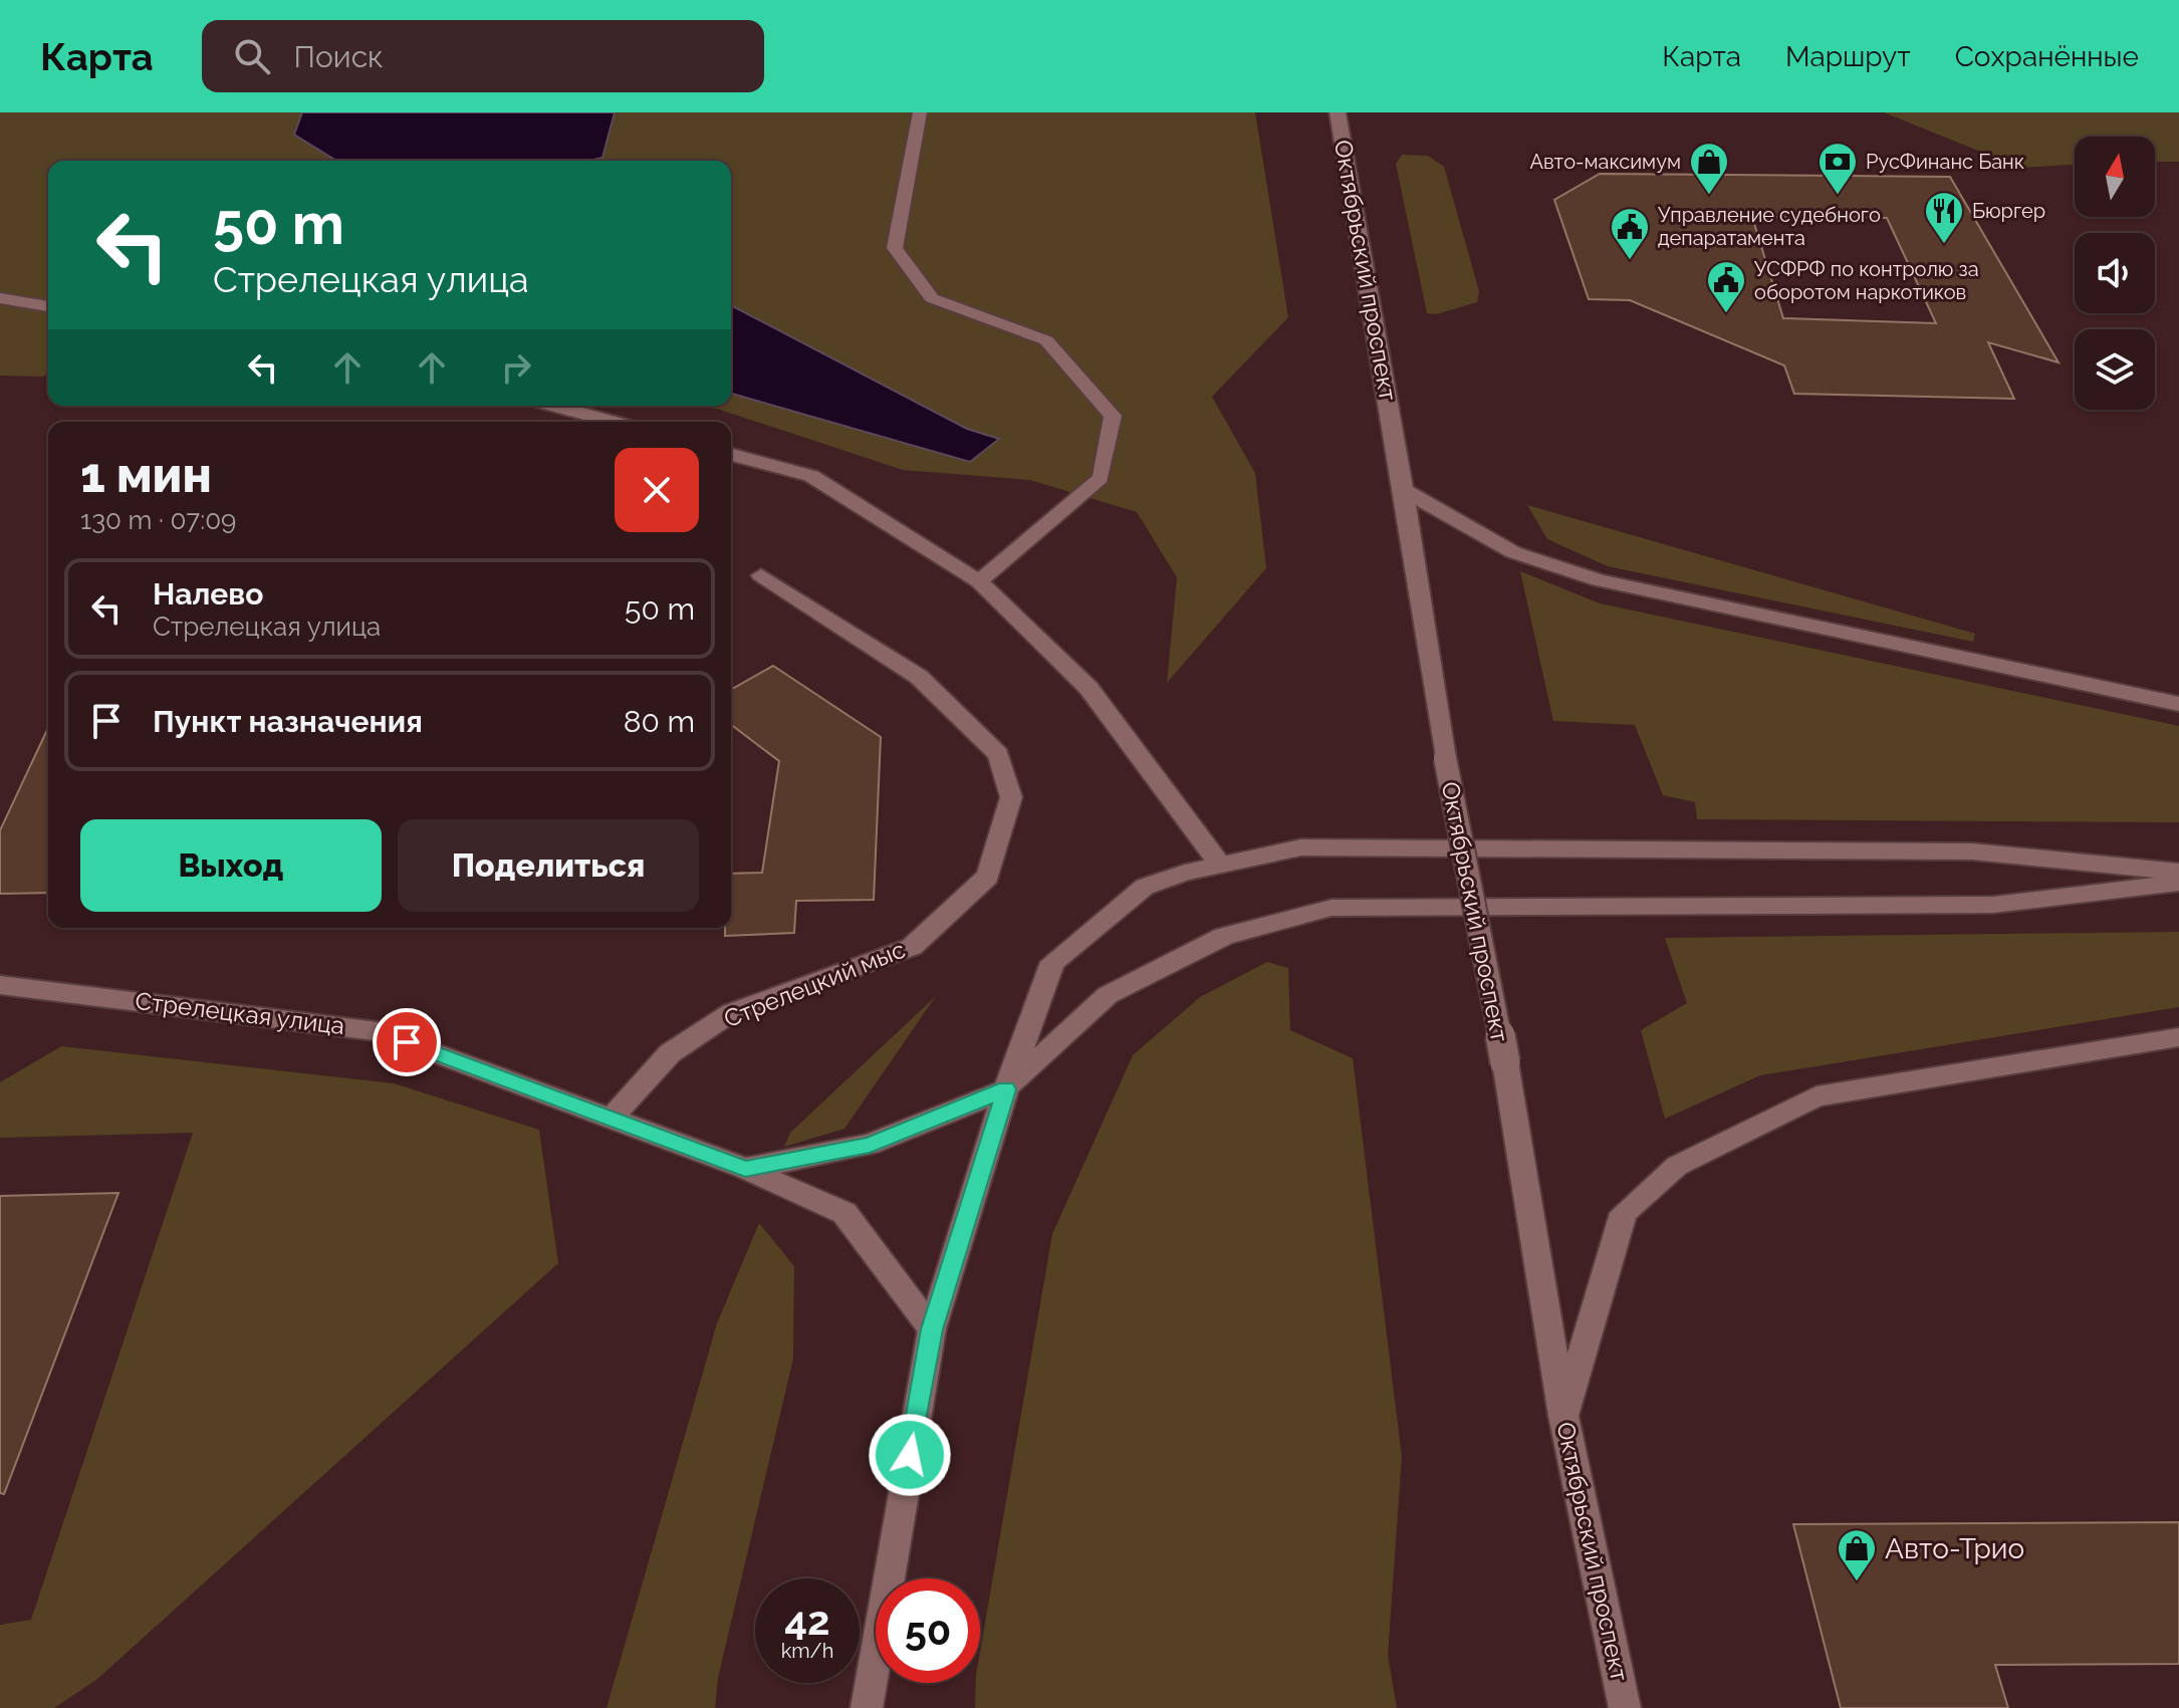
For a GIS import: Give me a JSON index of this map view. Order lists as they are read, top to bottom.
{
  "streets": {
    "main road": ["Октябрьский проспект", "Стрелецкий мыс", "Стрелецкая улица"]
  },
  "crossings": [
    ["Стрелецкий мыс", "Стрелецкая улица"]
  ],
  "places": {
    "shop": ["Авто-максимум", "Авто-Трио"],
    "bank": ["РусФинанс Банк"],
    "restaurant": ["Бюргер"],
    "public building": ["Управление судебного депаратамента", "УСФРФ по контролю за оборотом наркотиков"]
  },
  "north": "top",
  "page": {
    "header": "Карта",
    "search": "Поиск",
    "nav": ["Карта", "Маршрут", "Сохранённые"],
    "turn": ["50 m", "Стрелецкая улица"],
    "heading": ["1 мин", "130 m · 07:09"],
    "list": [
      {
        "name": "Налево",
        "note": "Стрелецкая улица",
        "value": "50 m"
      },
      {
        "name": "Пункт назначения",
        "value": "80 m"
      }
    ],
    "buttons": ["Выход", "Поделиться"],
    "speed": "42 km/h",
    "limit": "50"
  }
}
